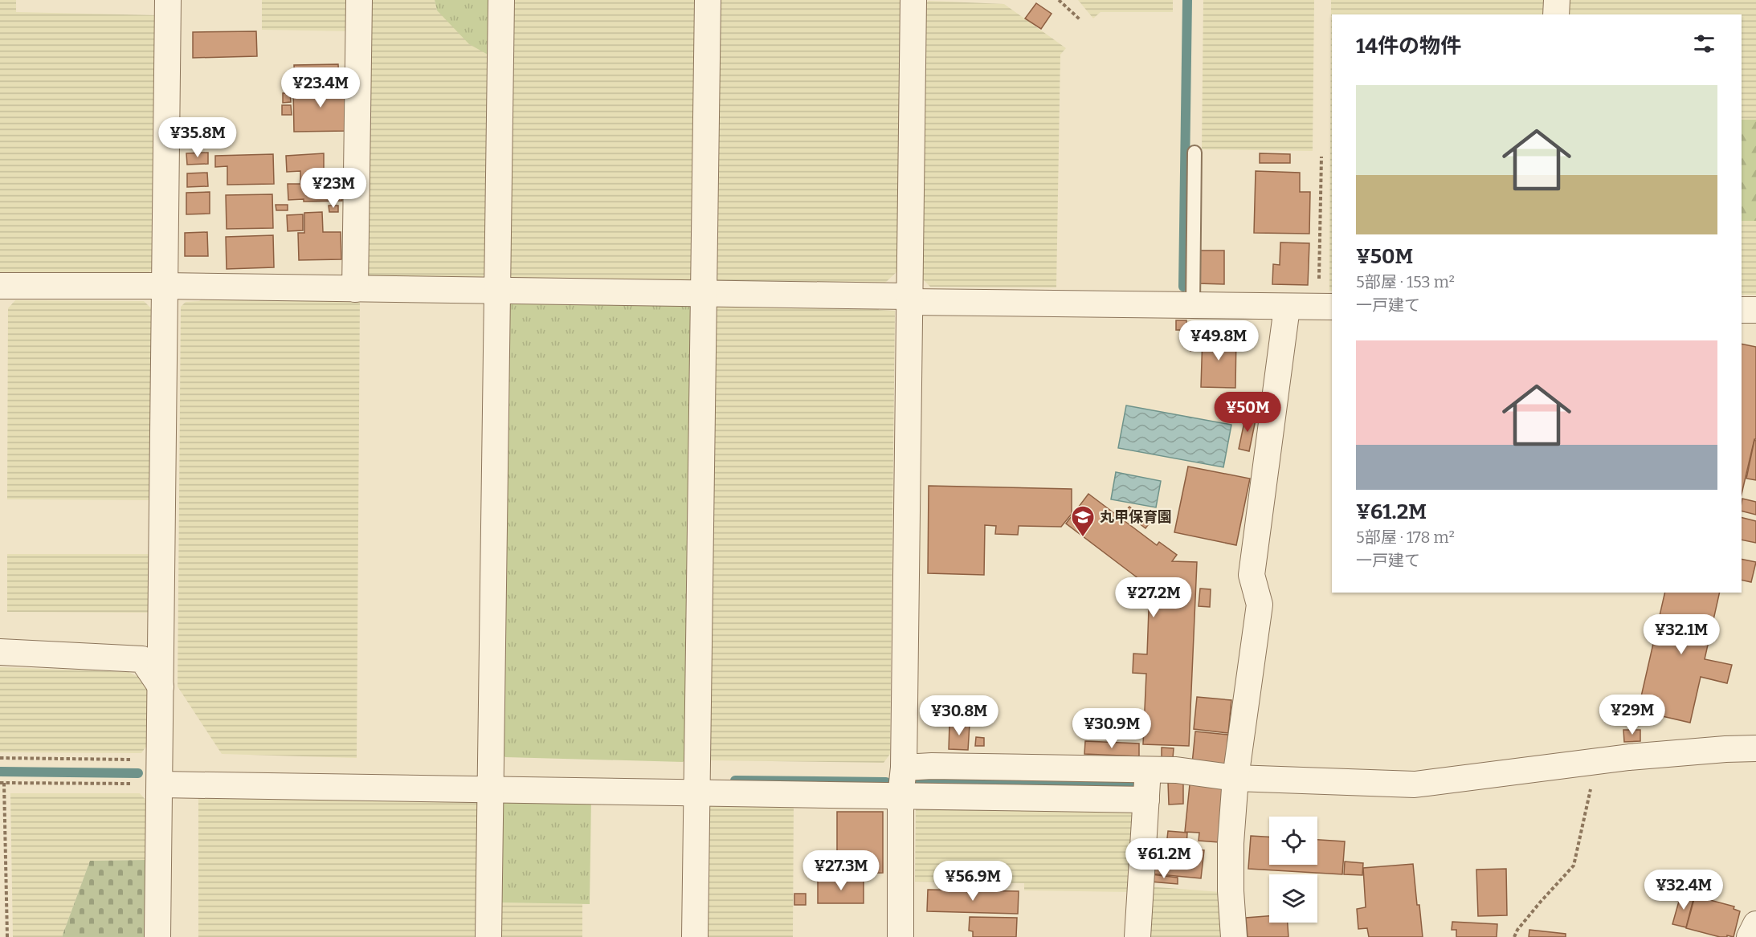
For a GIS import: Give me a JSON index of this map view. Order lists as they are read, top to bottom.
{
  "places": {
    "school or university": ["丸甲保育園"]
  },
  "page": {
    "heading": "14件の物件",
    "price": [
      "¥23.4M",
      "¥35.8M",
      "¥23M",
      "¥49.8M",
      "¥50M",
      "¥27.2M",
      "¥32.1M",
      "¥29M",
      "¥30.8M",
      "¥30.9M",
      "¥61.2M",
      "¥27.3M",
      "¥56.9M",
      "¥32.4M"
    ],
    "list": [
      {
        "name": "¥50M",
        "note": "5部屋 · 153 m² · 一戸建て"
      },
      {
        "name": "¥61.2M",
        "note": "5部屋 · 178 m² · 一戸建て"
      }
    ]
  }
}
